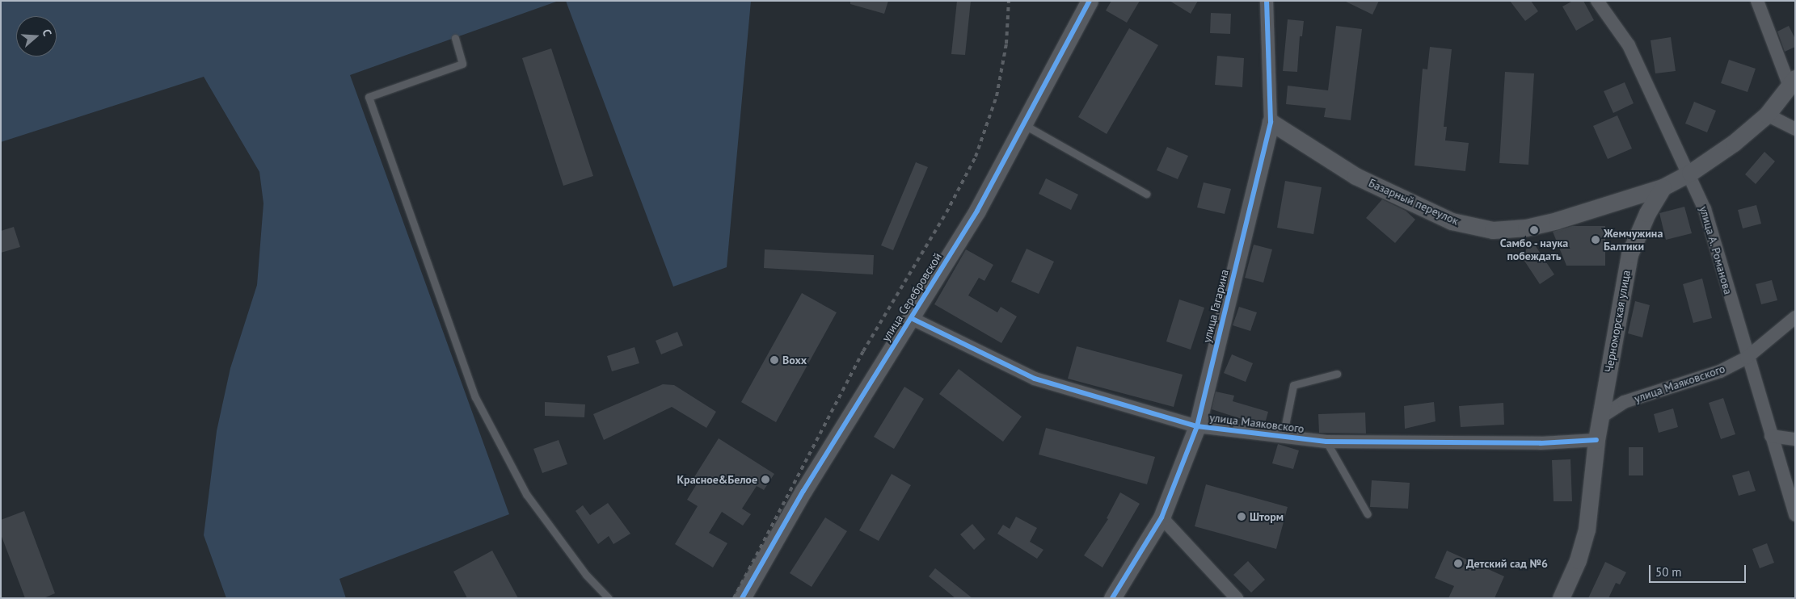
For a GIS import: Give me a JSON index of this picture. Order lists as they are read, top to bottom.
{
  "streets": {
    "street": [
      "Базарный переулок",
      "улица А. Романова",
      "улица Серебровской",
      "улица Гагарина",
      "Черноморская улица",
      "улица Маяковского"
    ]
  },
  "crossings": [
    ["Базарный переулок", "улица Гагарина"],
    ["Базарный переулок", "Черноморская улица"],
    ["улица А. Романова", "улица Маяковского"],
    ["улица Серебровской", "улица Маяковского"],
    ["улица Гагарина", "улица Маяковского"],
    ["Черноморская улица", "улица Маяковского"]
  ],
  "places": [
    "Самбо - наука побеждать",
    "Жемчужина Балтики",
    "Boxx",
    "Красное&Белое",
    "Шторм",
    "Детский сад №6"
  ],
  "scale_bar": "50 m",
  "north": "right"
}
